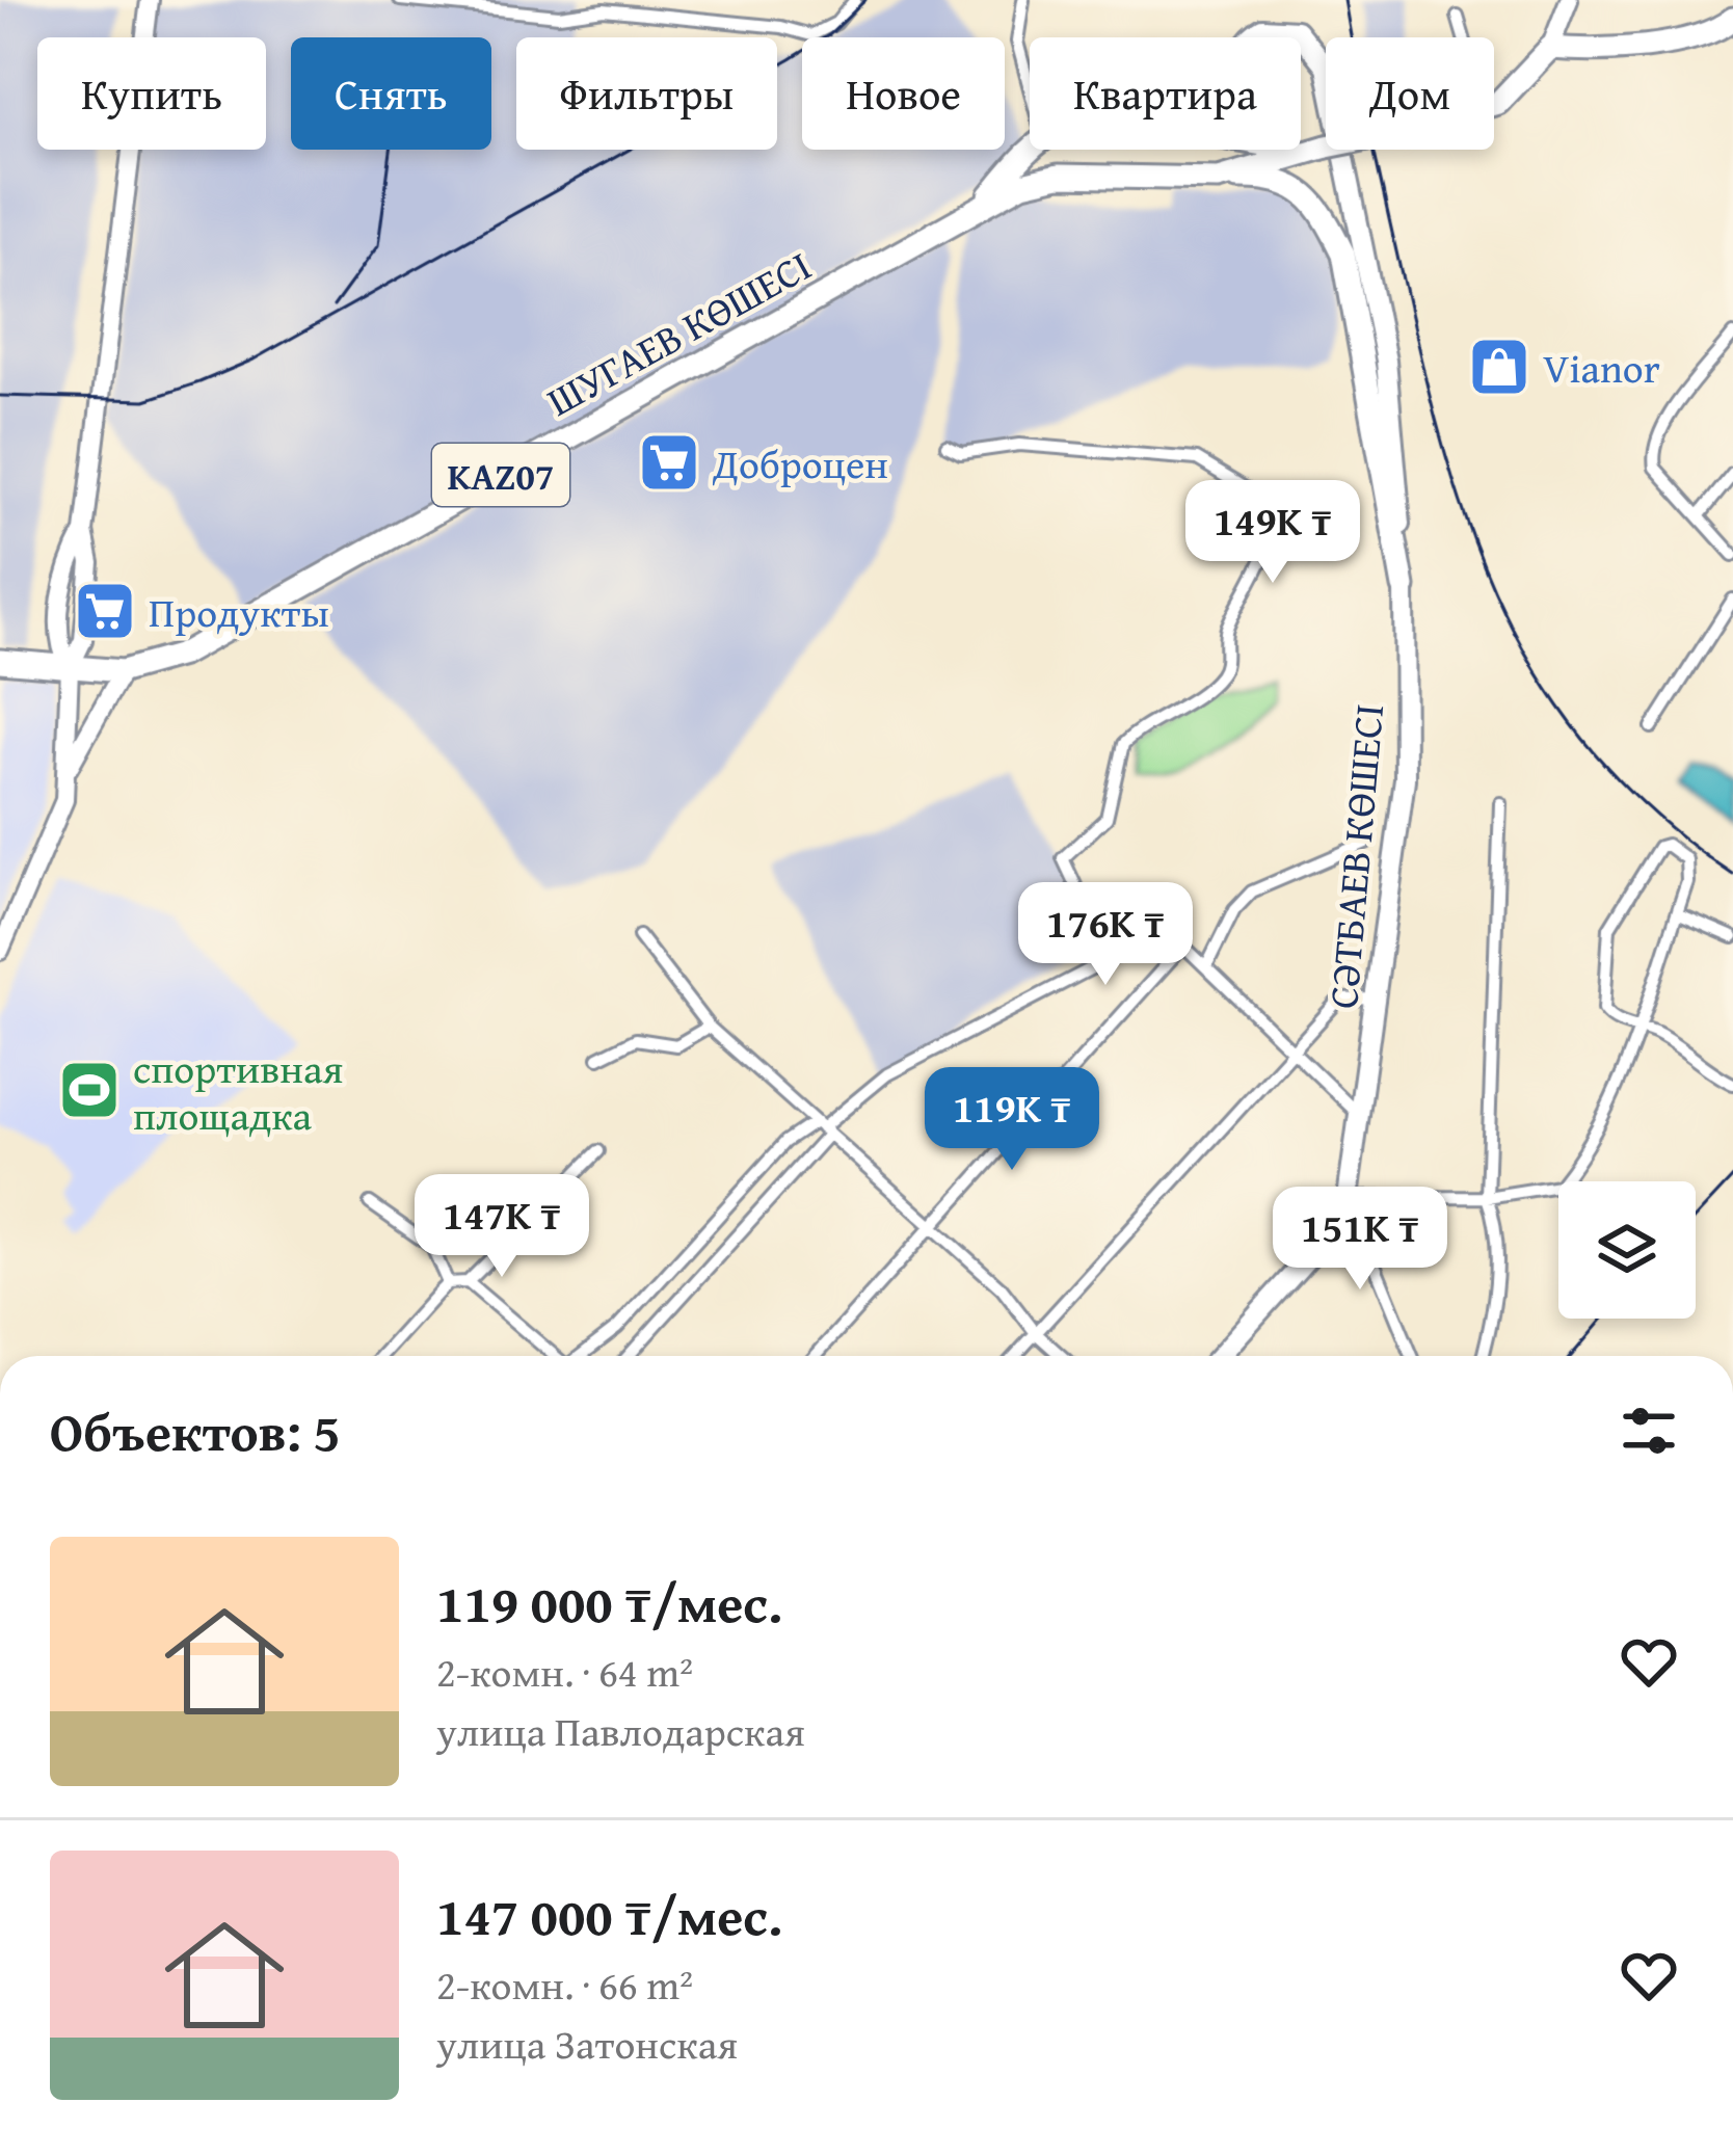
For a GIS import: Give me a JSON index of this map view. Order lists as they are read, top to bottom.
{
  "streets": {
    "highway": ["ШУГАЕВ КӨШЕСІ", "KAZ07"],
    "main road": ["СӘТБАЕВ КӨШЕСІ"]
  },
  "places": {
    "shop": ["Vianor"],
    "supermarket": ["Доброцен", "Продукты"],
    "sports": ["спортивная площадка"]
  },
  "page": {
    "chip": [
      "Купить",
      "Снять",
      "Фильтры",
      "Новое",
      "Квартира",
      "Дом"
    ],
    "price": [
      "149K ₸",
      "176K ₸",
      "119K ₸",
      "147K ₸",
      "151K ₸"
    ],
    "heading": "Объектов: 5",
    "list": [
      {
        "name": "119 000 ₸/мес.",
        "note": "2-комн. · 64 m² · улица Павлодарская"
      },
      {
        "name": "147 000 ₸/мес.",
        "note": "2-комн. · 66 m² · улица Затонская"
      }
    ]
  }
}
